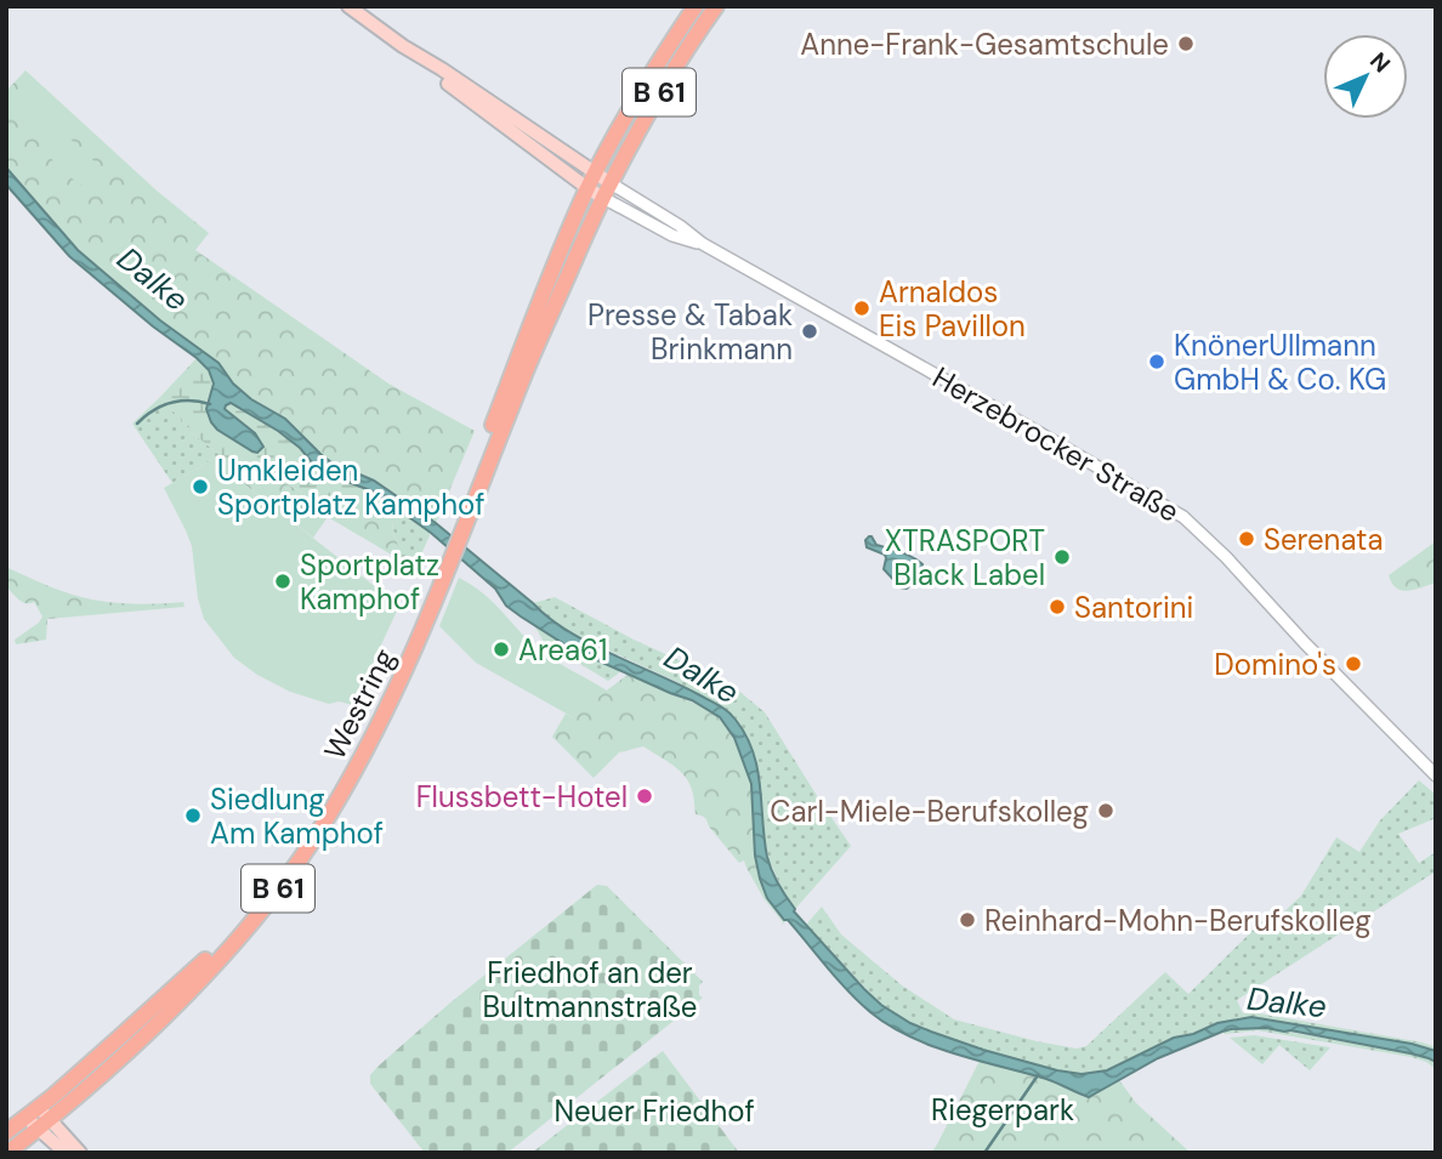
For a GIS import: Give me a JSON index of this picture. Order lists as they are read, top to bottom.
{
  "streets": {
    "main road": ["B 61", "Herzebrocker Straße", "Westring"]
  },
  "crossings": [
    ["Herzebrocker Straße", "Westring"]
  ],
  "water": ["Dalke"],
  "parks": ["Friedhof an der Bultmannstraße", "Riegerpark", "Neuer Friedhof"],
  "places": [
    "Anne-Frank-Gesamtschule",
    "Arnaldos Eis Pavillon",
    "Presse & Tabak Brinkmann",
    "KnönerUllmann GmbH & Co. KG",
    "Umkleiden Sportplatz Kamphof",
    "Serenata",
    "XTRASPORT Black Label",
    "Sportplatz Kamphof",
    "Santorini",
    "Area61",
    "Domino's",
    "Flussbett-Hotel",
    "Carl-Miele-Berufskolleg",
    "Siedlung Am Kamphof",
    "Reinhard-Mohn-Berufskolleg"
  ],
  "north": "top right"
}
